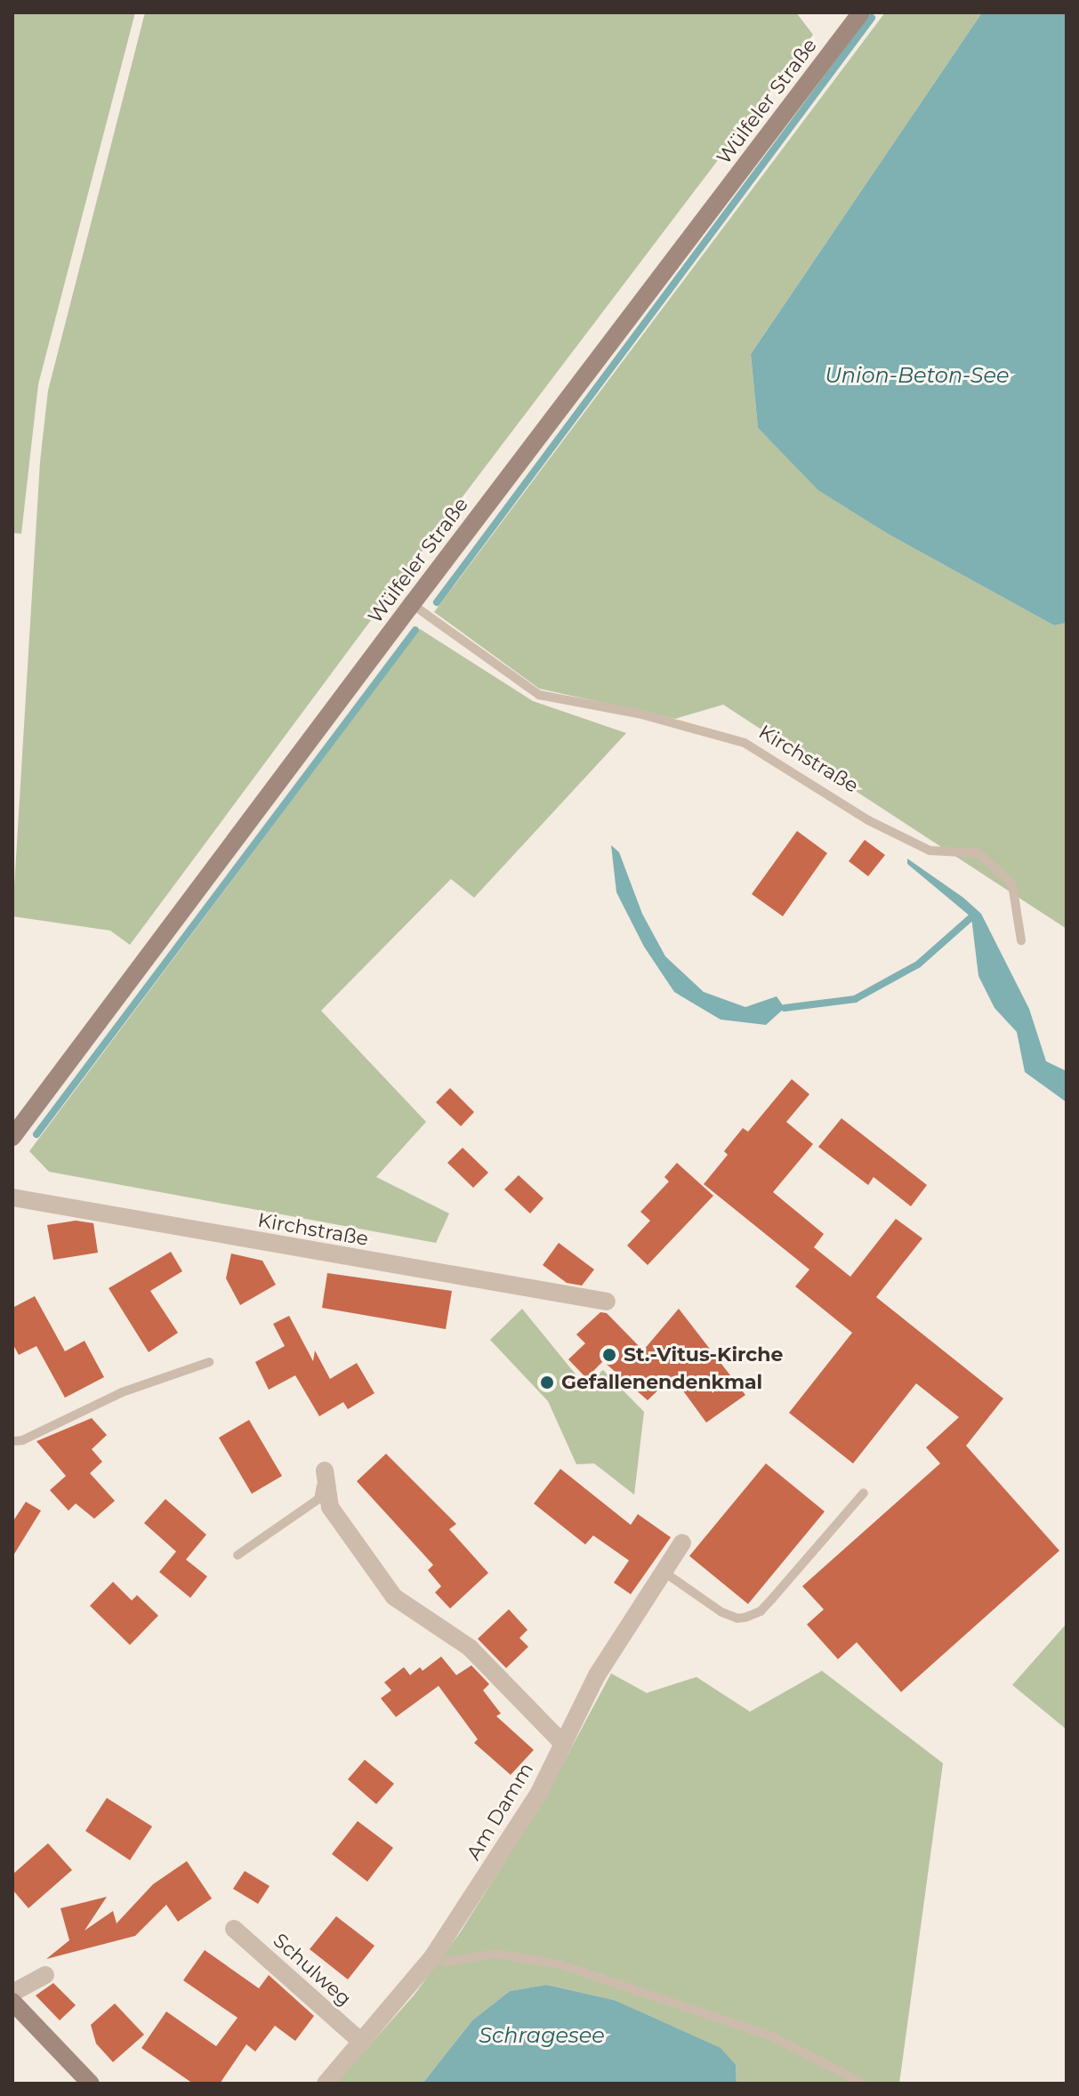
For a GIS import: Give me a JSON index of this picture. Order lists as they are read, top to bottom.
{
  "streets": {
    "main road": ["Wülfeler Straße"],
    "street": ["Kirchstraße", "Am Damm", "Schulweg"]
  },
  "crossings": [
    ["Wülfeler Straße", "Kirchstraße"],
    ["Am Damm", "Schulweg"]
  ],
  "water": ["Union-Beton-See", "Schragesee"],
  "places": ["St.-Vitus-Kirche", "Gefallenendenkmal"]
}
